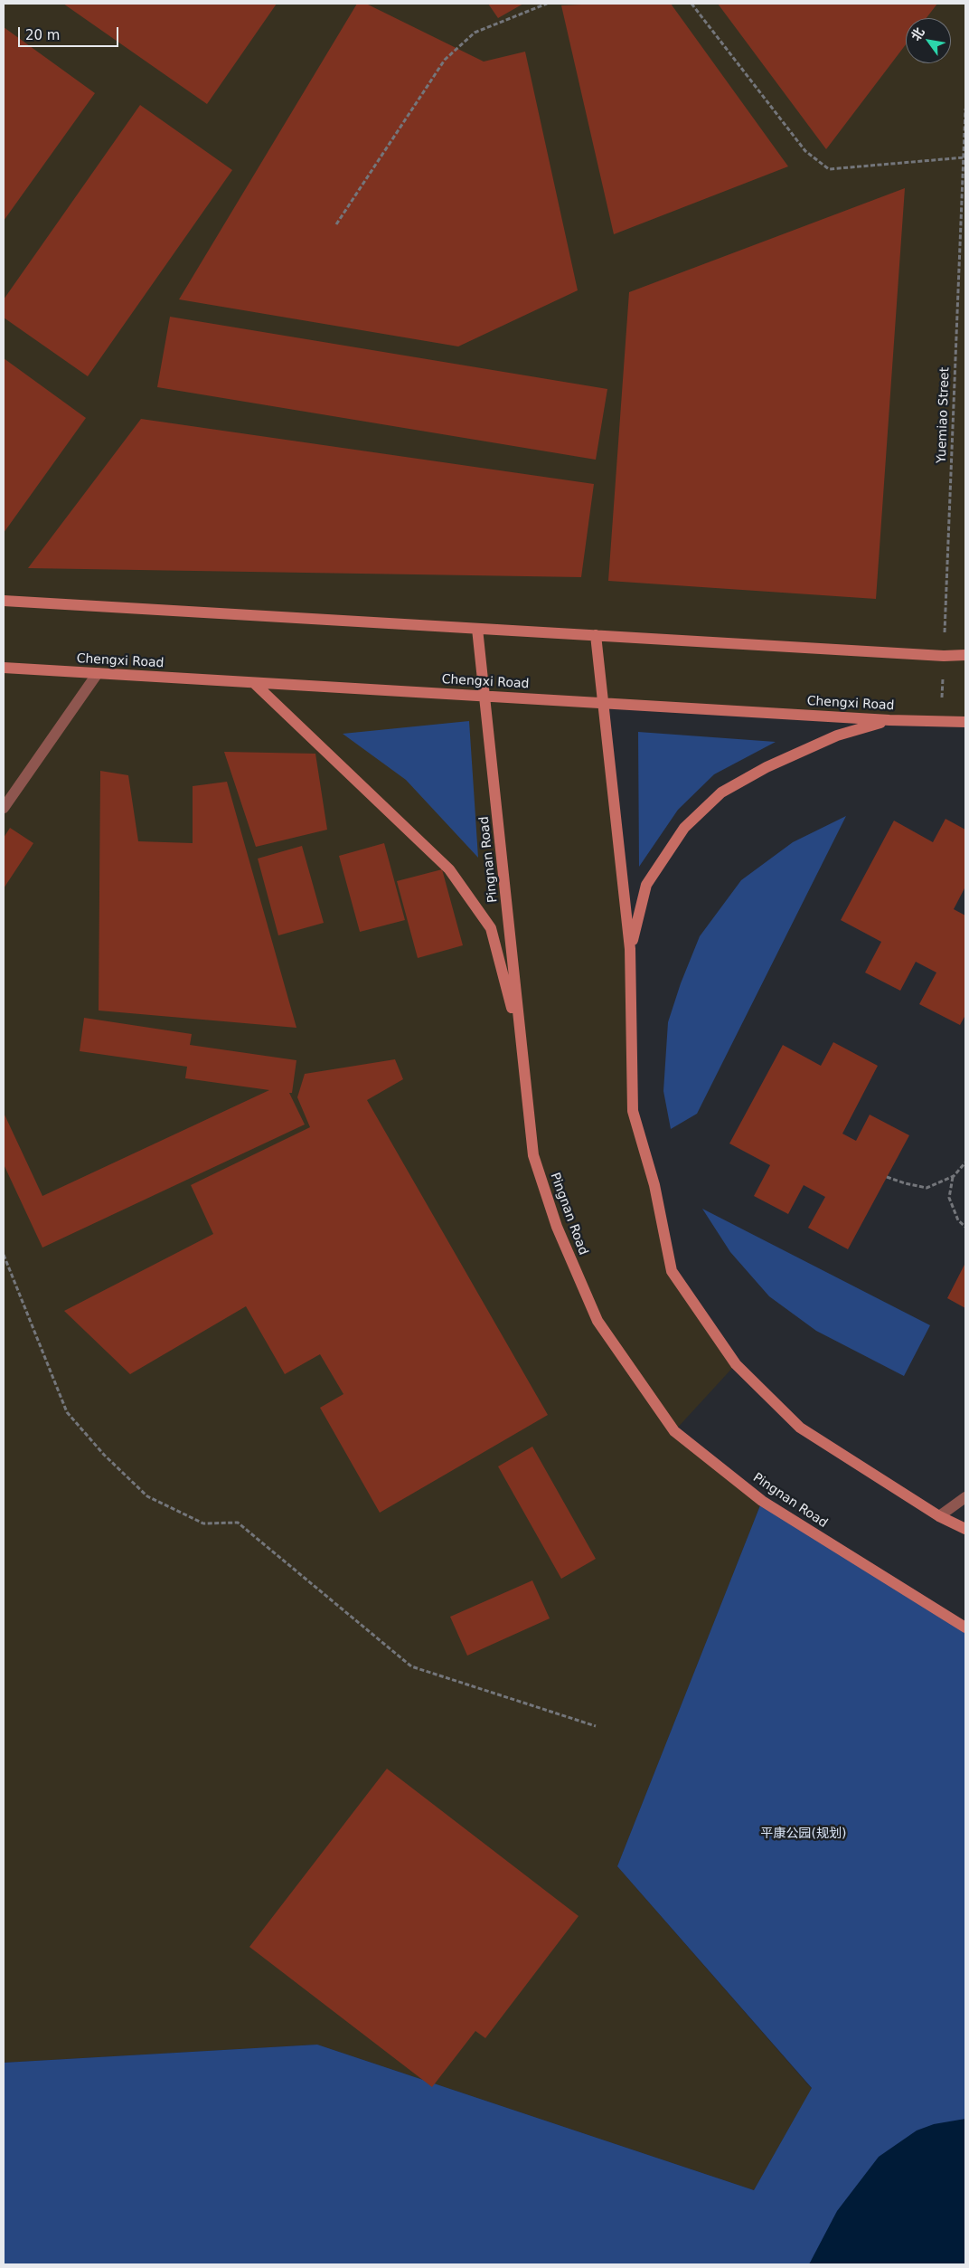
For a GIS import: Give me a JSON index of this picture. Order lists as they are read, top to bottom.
{
  "streets": {
    "main road": ["Chengxi Road", "Pingnan Road"],
    "path": ["Yuemiao Street"]
  },
  "crossings": [
    ["Yuemiao Street", "Chengxi Road"],
    ["Chengxi Road", "Pingnan Road"]
  ],
  "parks": ["平康公园(规划)"],
  "scale_bar": "20 m",
  "north": "top left"
}
